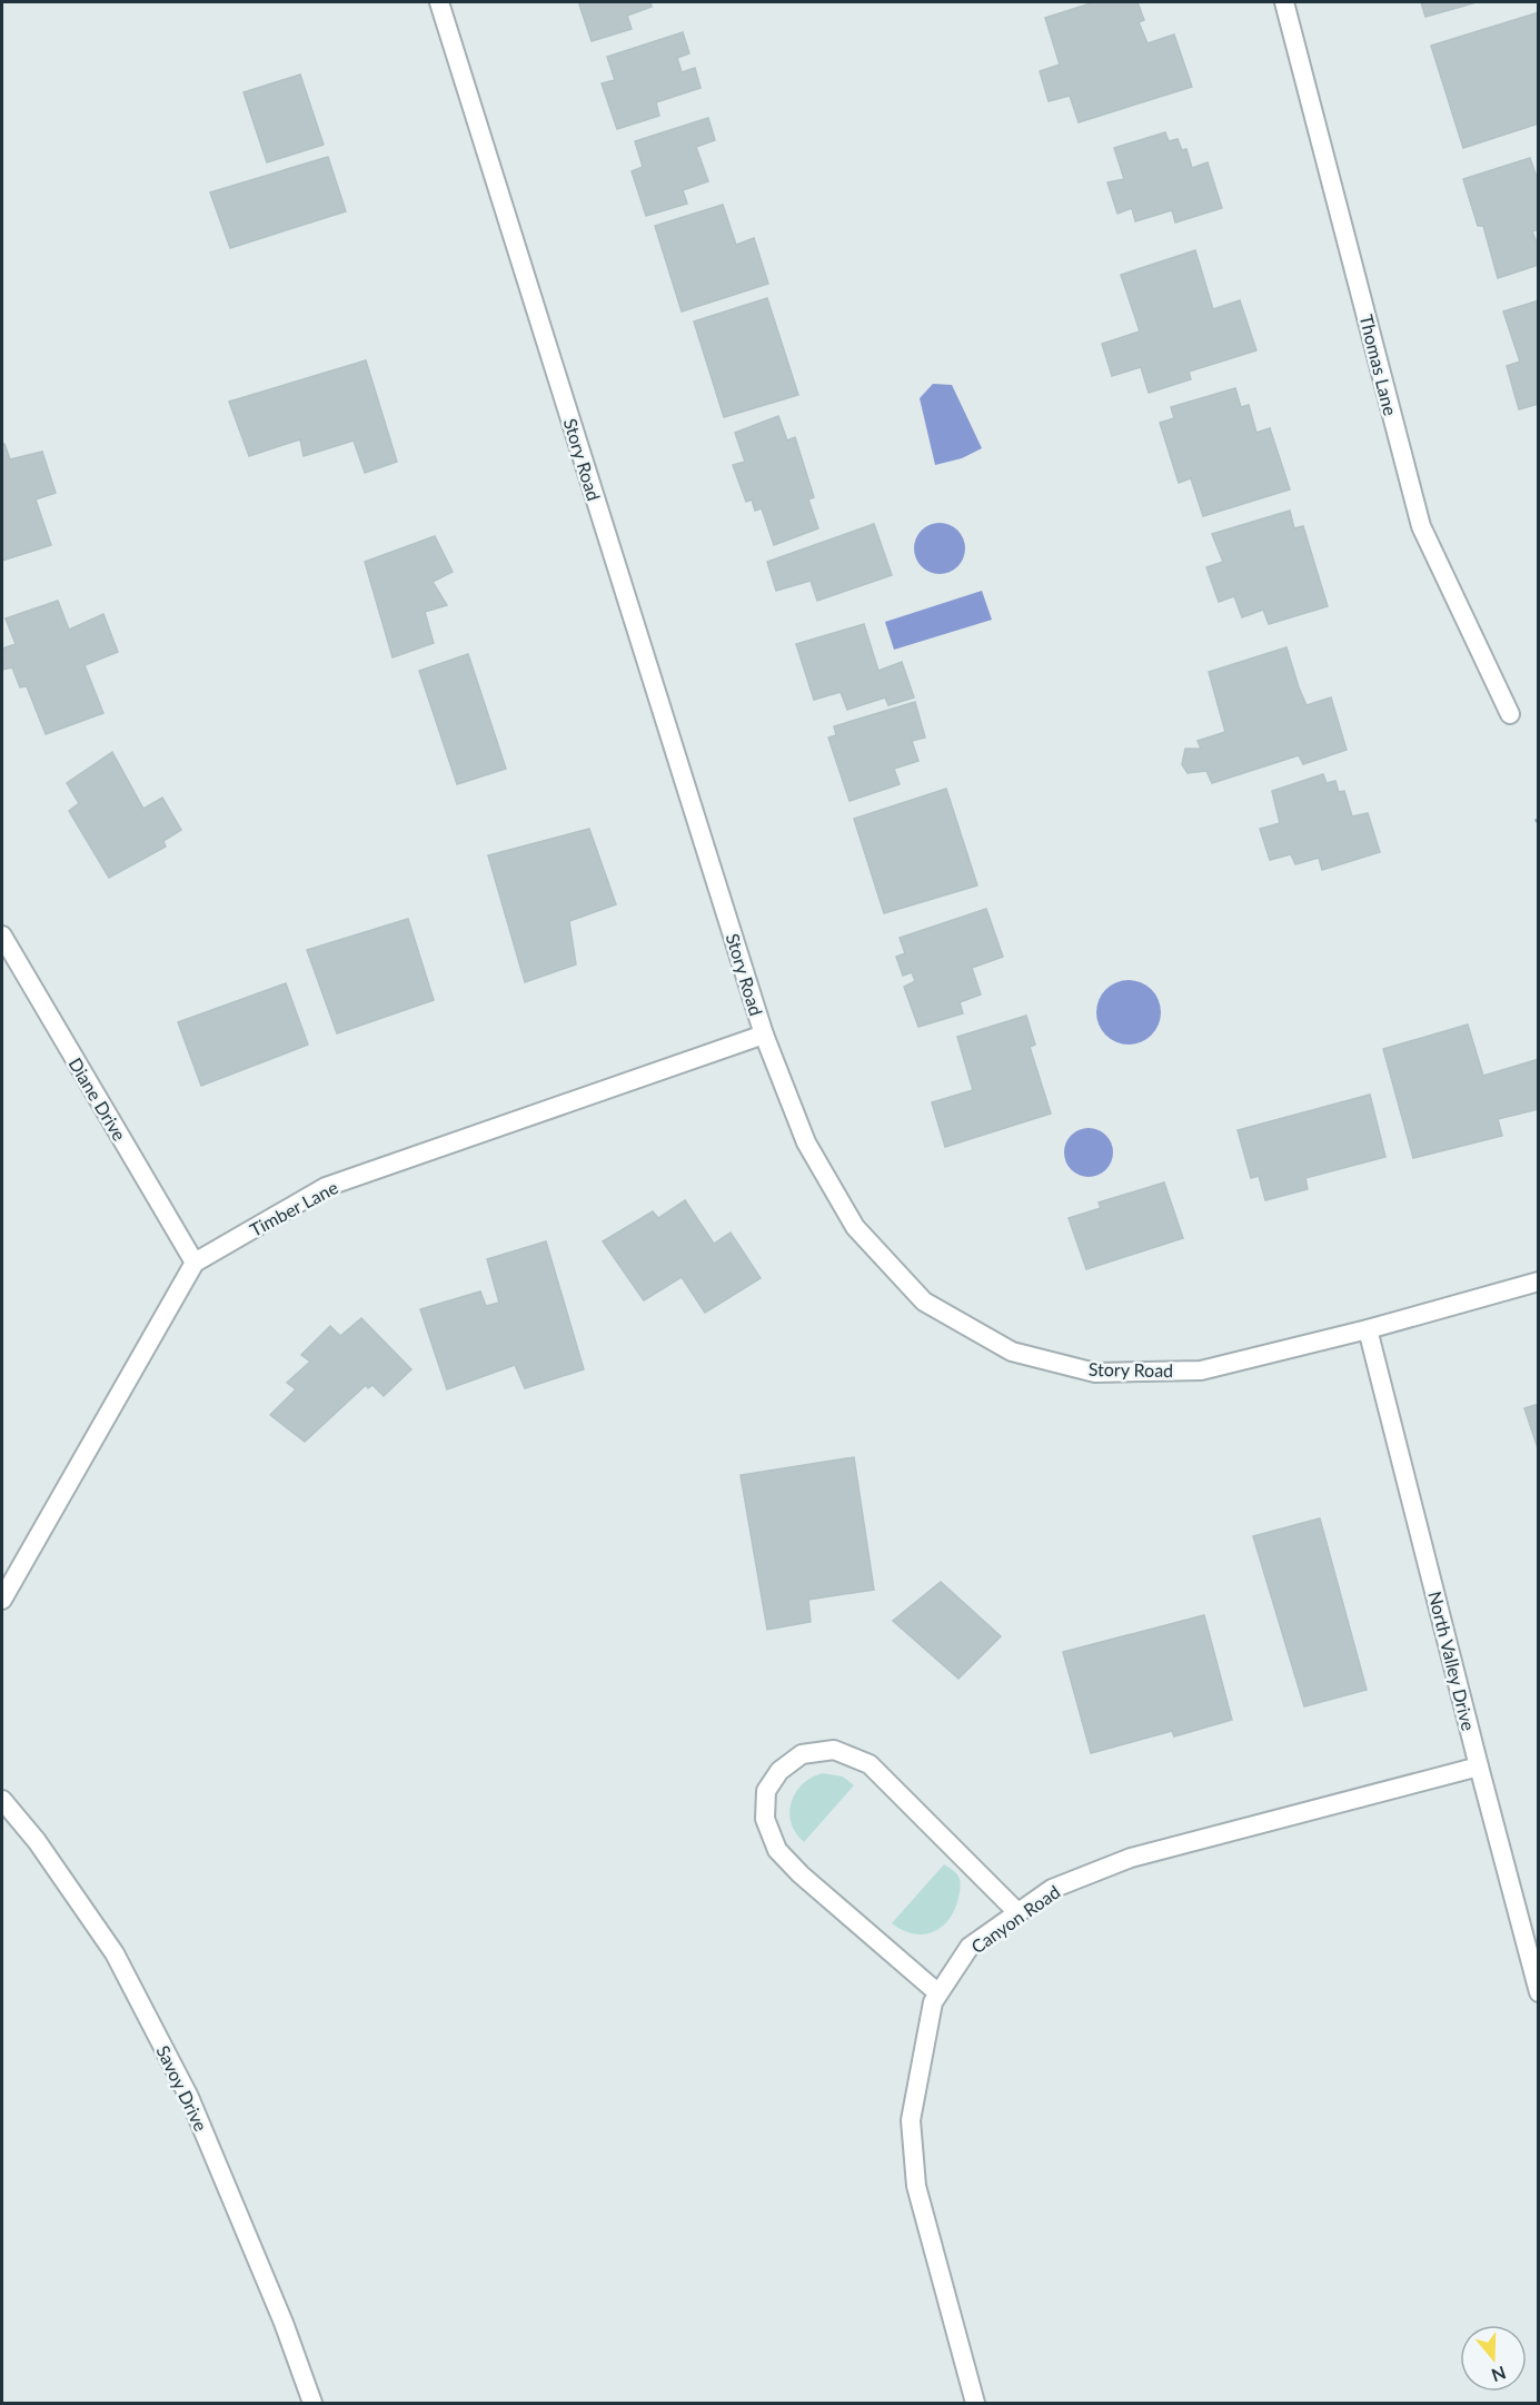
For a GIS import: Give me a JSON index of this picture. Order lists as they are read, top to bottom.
{
  "streets": {
    "street": [
      "Thomas Lane",
      "Story Road",
      "Diane Drive",
      "Timber Lane",
      "North Valley Drive",
      "Canyon Road",
      "Savoy Drive"
    ]
  },
  "crossings": [
    ["Story Road", "Timber Lane"],
    ["Story Road", "North Valley Drive"],
    ["Diane Drive", "Timber Lane"],
    ["North Valley Drive", "Canyon Road"]
  ],
  "north": "bottom"
}
